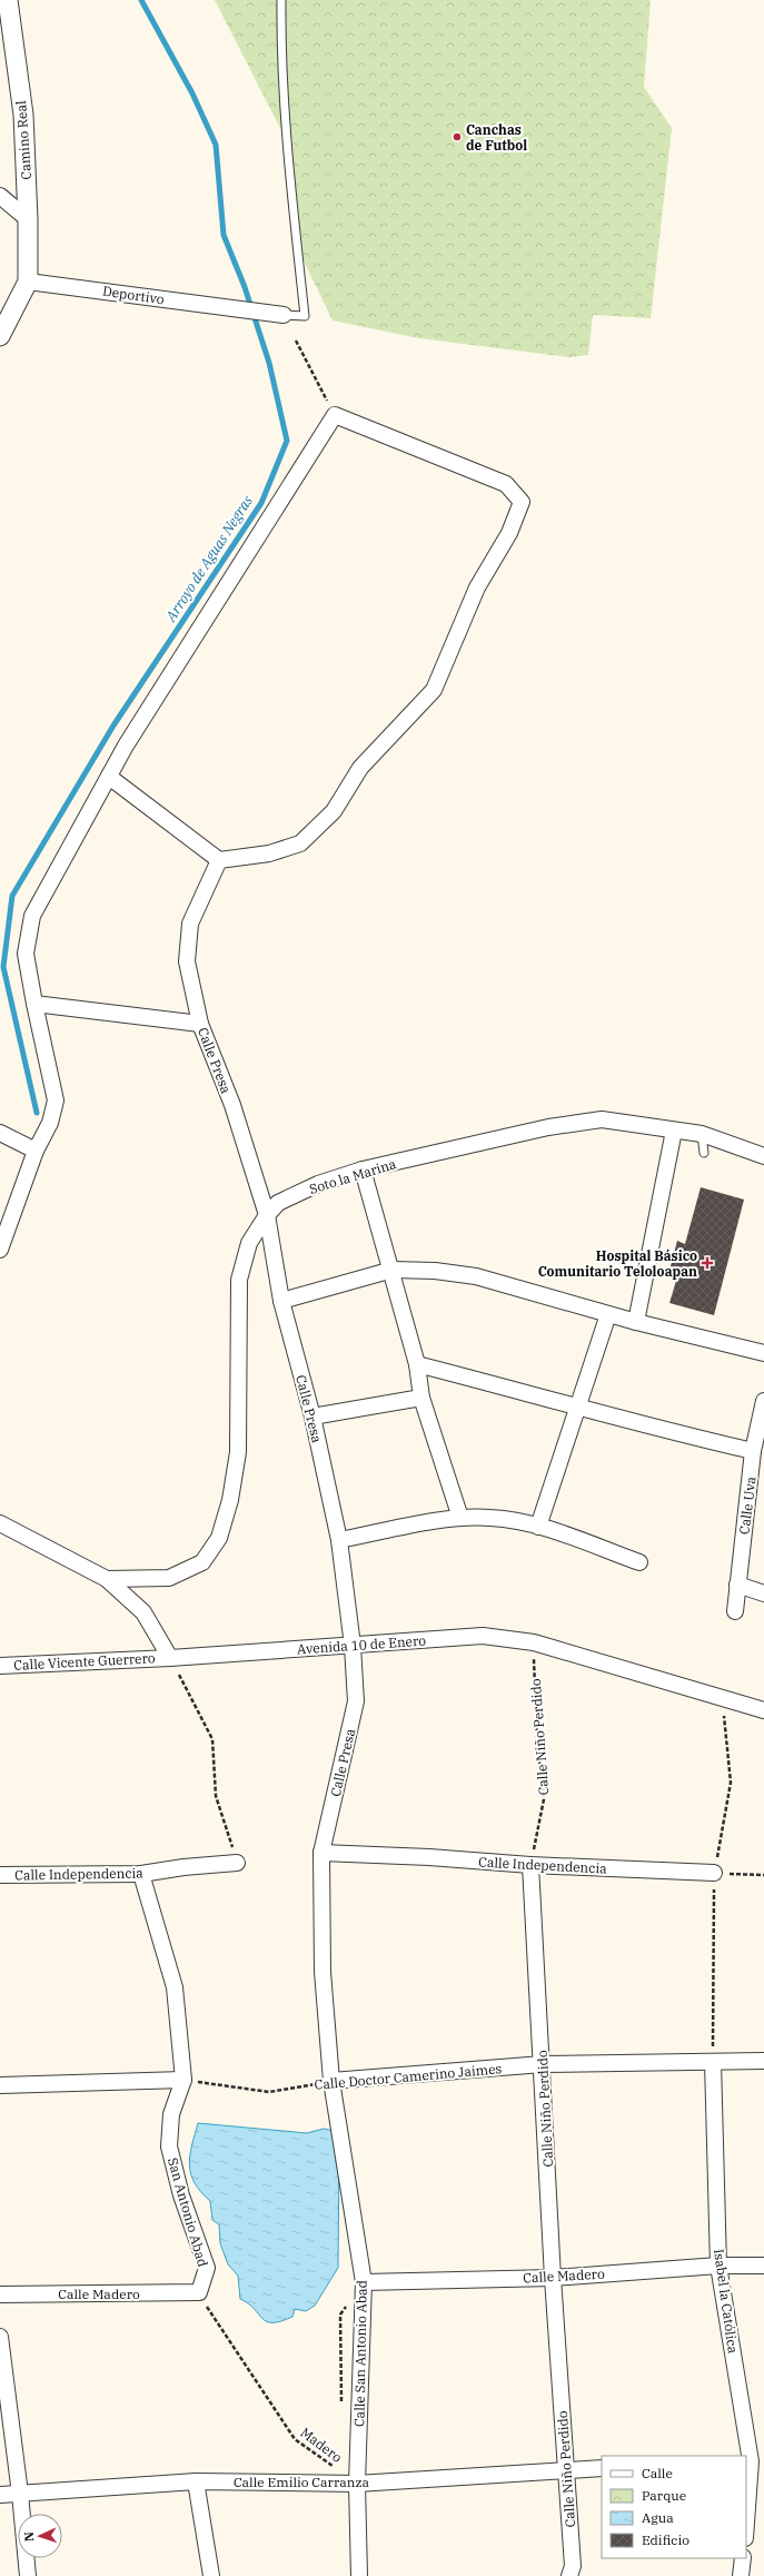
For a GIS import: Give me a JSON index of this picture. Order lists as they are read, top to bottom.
{
  "streets": {
    "street": [
      "Camino Real",
      "Deportivo",
      "Calle Presa",
      "Soto la Marina",
      "Calle Uva",
      "Avenida 10 de Enero",
      "Calle Vicente Guerrero",
      "Calle Niño Perdido",
      "Calle Independencia",
      "Calle Doctor Camerino Jaimes",
      "San Antonio Abad",
      "Calle Madero",
      "Isabel la Católica",
      "Calle San Antonio Abad",
      "Calle Emilio Carranza"
    ],
    "path": ["Madero"]
  },
  "crossings": [
    ["Camino Real", "Deportivo"],
    ["Calle Presa", "Soto la Marina"],
    ["Calle Presa", "Avenida 10 de Enero"],
    ["Calle Presa", "Calle Independencia"],
    ["Calle Presa", "Calle Doctor Camerino Jaimes"],
    ["Calle Presa", "Calle San Antonio Abad"],
    ["Avenida 10 de Enero", "Calle Vicente Guerrero"],
    ["Avenida 10 de Enero", "Calle Niño Perdido"],
    ["Calle Niño Perdido", "Calle Independencia"],
    ["Calle Niño Perdido", "Calle Doctor Camerino Jaimes"],
    ["Calle Niño Perdido", "Calle Madero"],
    ["Calle Niño Perdido", "Calle Emilio Carranza"],
    ["Calle Doctor Camerino Jaimes", "San Antonio Abad"],
    ["Calle Doctor Camerino Jaimes", "Isabel la Católica"],
    ["Calle Doctor Camerino Jaimes", "Calle San Antonio Abad"],
    ["San Antonio Abad", "Calle Madero"],
    ["San Antonio Abad", "Madero"],
    ["Calle Madero", "Isabel la Católica"],
    ["Calle Madero", "Calle San Antonio Abad"],
    ["Calle Madero", "Madero"],
    ["Calle San Antonio Abad", "Calle Emilio Carranza"]
  ],
  "water": ["Arroyo de Aguas Negras"],
  "places": {
    "other": ["Canchas de Futbol"],
    "health": ["Hospital Básico Comunitario Teloloapan"]
  },
  "legend": [
    "Calle",
    "Parque",
    "Agua",
    "Edificio"
  ],
  "north": "left"
}
